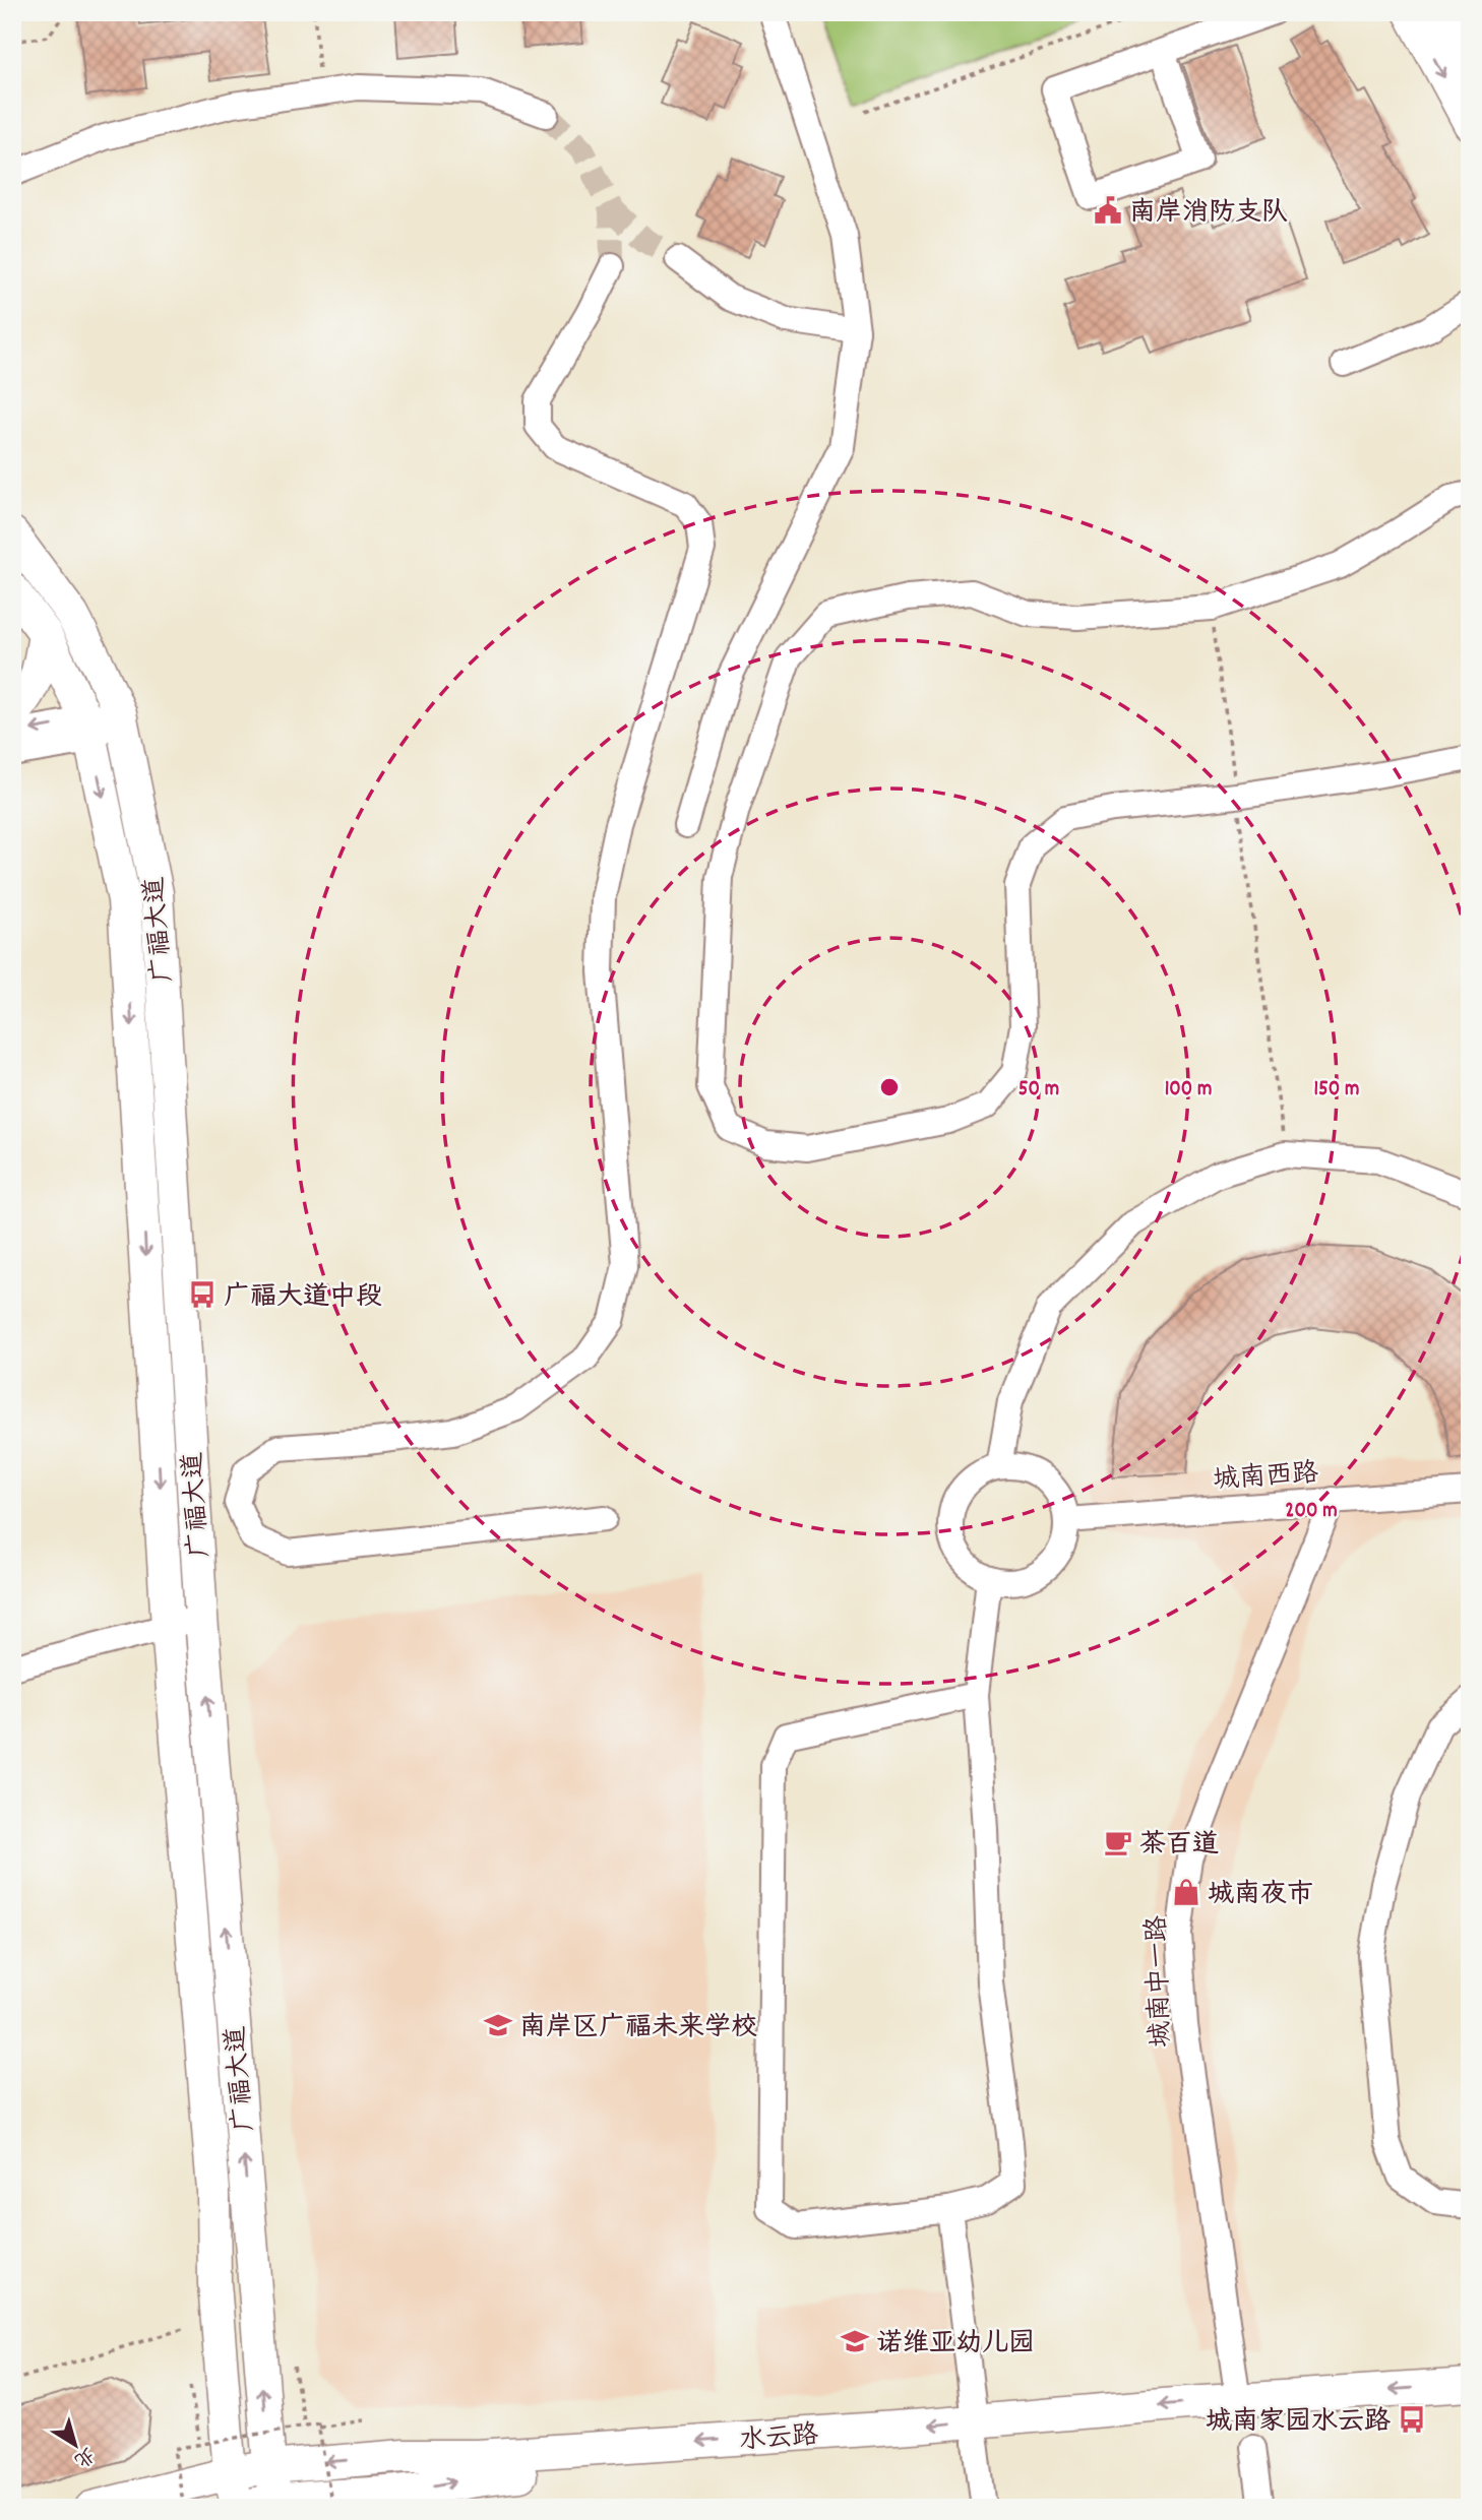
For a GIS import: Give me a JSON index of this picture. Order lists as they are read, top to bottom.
{
  "streets": {
    "main road": ["广福大道", "水云路"],
    "street": ["城南西路", "城南中一路"]
  },
  "crossings": [
    ["广福大道", "水云路"],
    ["城南西路", "城南中一路"],
    ["城南中一路", "水云路"]
  ],
  "places": {
    "public building": ["南岸消防支队"],
    "bus stop": ["广福大道中段", "城南家园水云路"],
    "cafe": ["茶百道"],
    "shop": ["城南夜市"],
    "school or university": ["南岸区广福未来学校", "诺维亚幼儿园"]
  },
  "north": "bottom right",
  "rings": [
    "50 m",
    "100 m",
    "150 m",
    "200 m"
  ]
}
